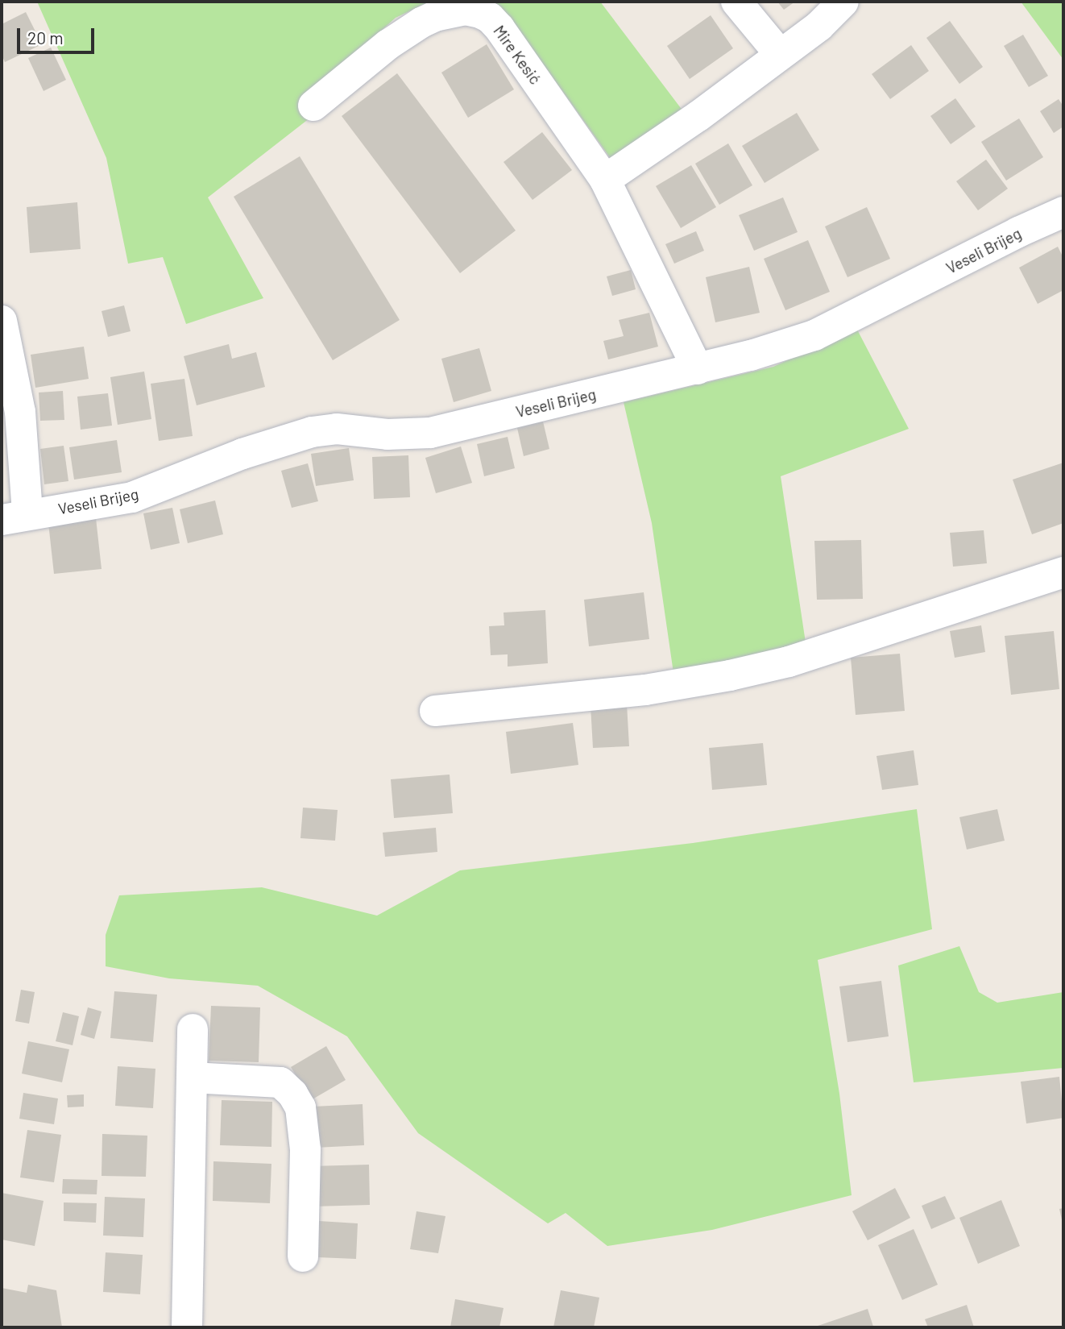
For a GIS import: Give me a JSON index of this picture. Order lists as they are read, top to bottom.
{
  "streets": {
    "street": ["Mire Kesić", "Veseli Brijeg"]
  },
  "crossings": [
    ["Mire Kesić", "Veseli Brijeg"]
  ],
  "scale_bar": "20 m"
}
